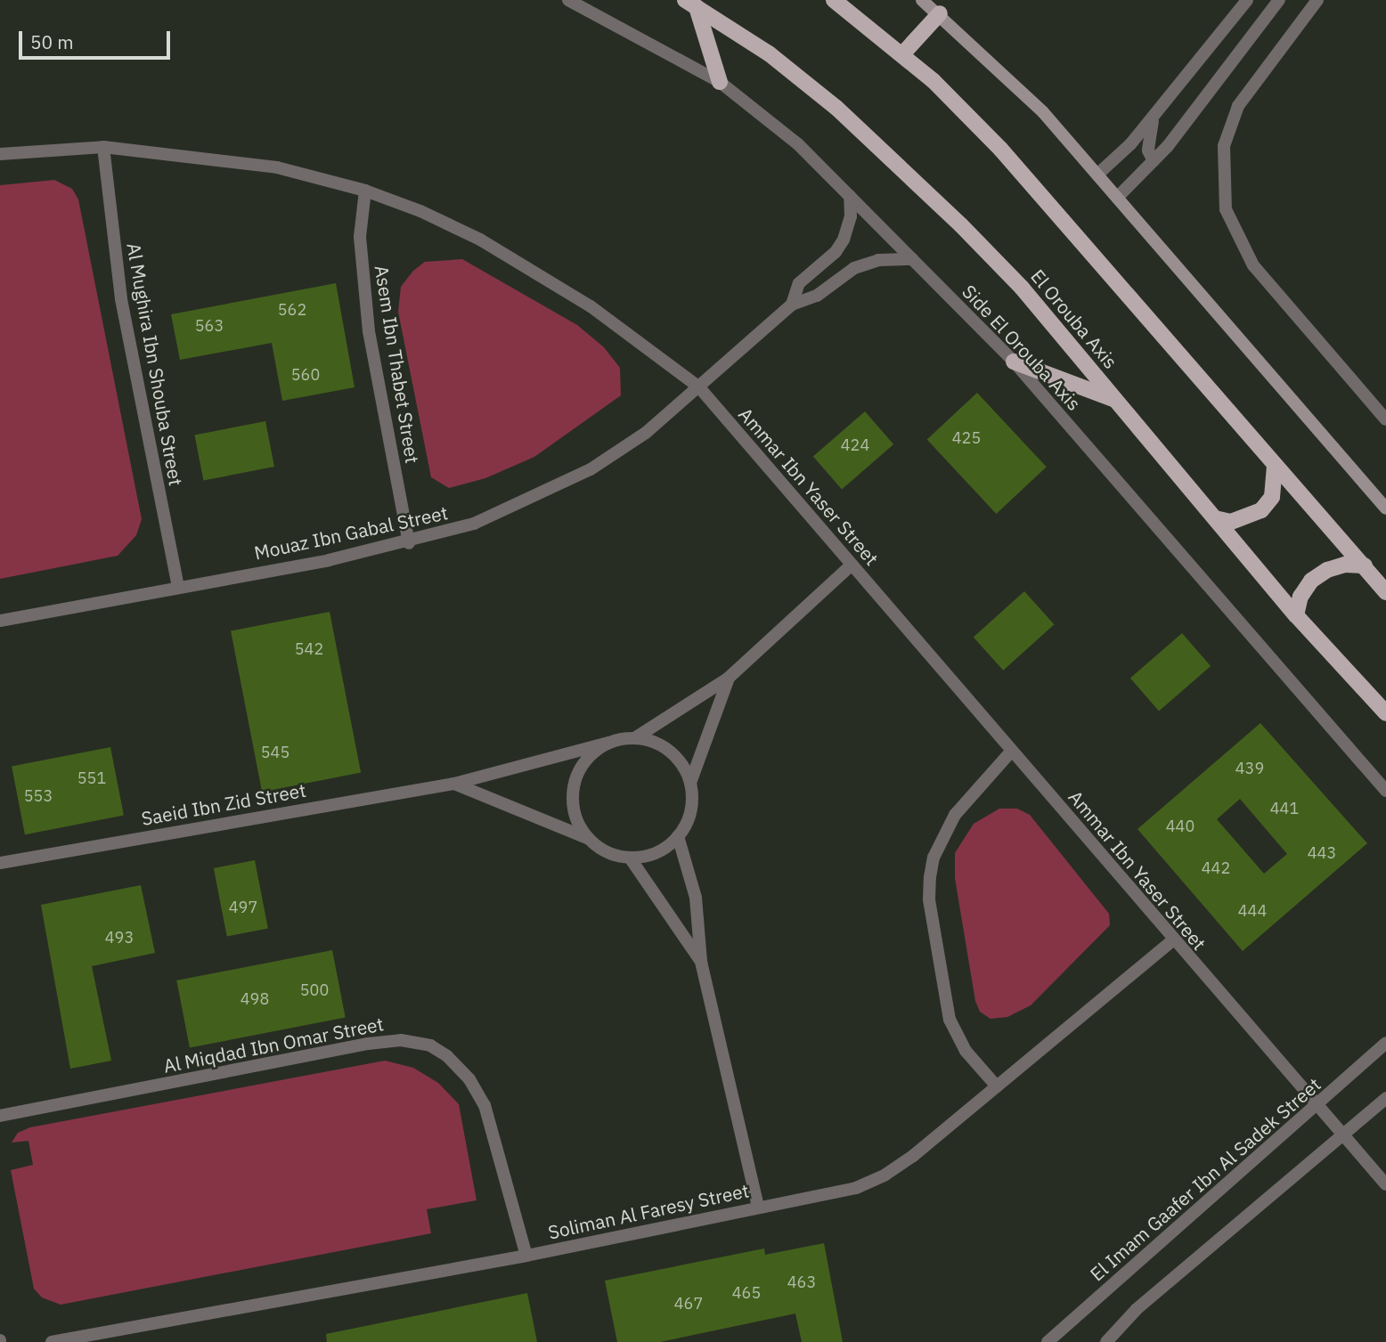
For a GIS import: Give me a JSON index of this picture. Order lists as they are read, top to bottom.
{
  "streets": {
    "main road": ["El Orouba Axis"],
    "street": [
      "Side El Orouba Axis",
      "Al Mughira Ibn Shouba Street",
      "Asem Ibn Thabet Street",
      "Ammar Ibn Yaser Street",
      "Mouaz Ibn Gabal Street",
      "Saeid Ibn Zid Street",
      "Al Miqdad Ibn Omar Street",
      "El Imam Gaafer Ibn Al Sadek Street",
      "Soliman Al Faresy Street"
    ]
  },
  "crossings": [
    ["Side El Orouba Axis", "Mouaz Ibn Gabal Street"],
    ["Al Mughira Ibn Shouba Street", "Ammar Ibn Yaser Street"],
    ["Al Mughira Ibn Shouba Street", "Mouaz Ibn Gabal Street"],
    ["Asem Ibn Thabet Street", "Ammar Ibn Yaser Street"],
    ["Asem Ibn Thabet Street", "Mouaz Ibn Gabal Street"],
    ["Ammar Ibn Yaser Street", "Mouaz Ibn Gabal Street"],
    ["Ammar Ibn Yaser Street", "El Imam Gaafer Ibn Al Sadek Street"],
    ["Ammar Ibn Yaser Street", "Soliman Al Faresy Street"],
    ["Al Miqdad Ibn Omar Street", "Soliman Al Faresy Street"]
  ],
  "house_numbers": [
    "562",
    "563",
    "560",
    "425",
    "424",
    "542",
    "545",
    "439",
    "551",
    "553",
    "441",
    "440",
    "443",
    "442",
    "497",
    "444",
    "493",
    "500",
    "498",
    "463",
    "465",
    "467"
  ],
  "scale_bar": "50 m"
}
